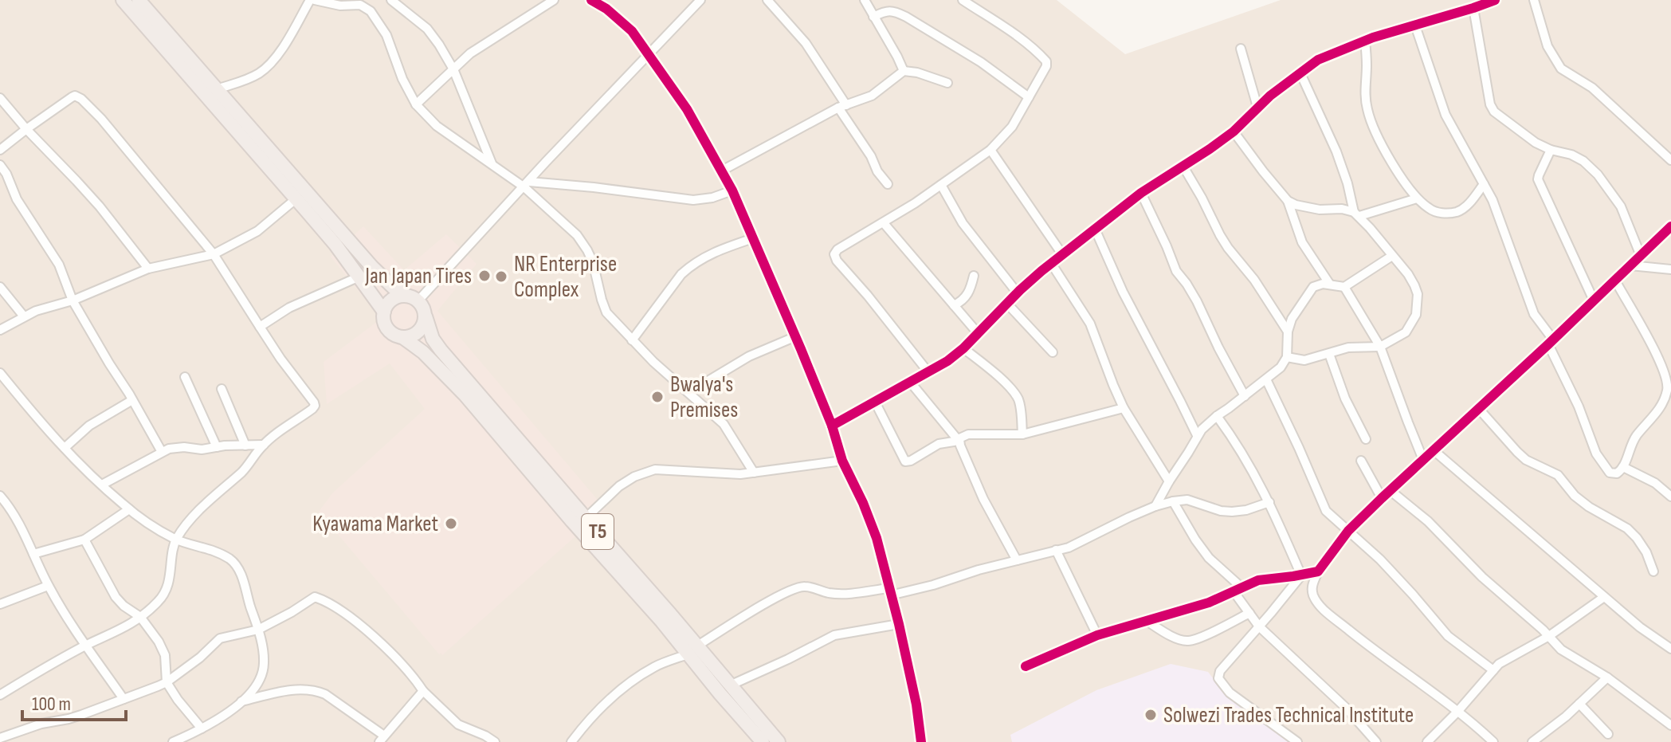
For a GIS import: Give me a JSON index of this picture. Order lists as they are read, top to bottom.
{
  "streets": {
    "highway": ["T5"]
  },
  "places": [
    "Jan Japan Tires",
    "NR Enterprise Complex",
    "Bwalya's Premises",
    "Kyawama Market",
    "Solwezi Trades Technical Institute"
  ],
  "scale_bar": "100 m"
}
